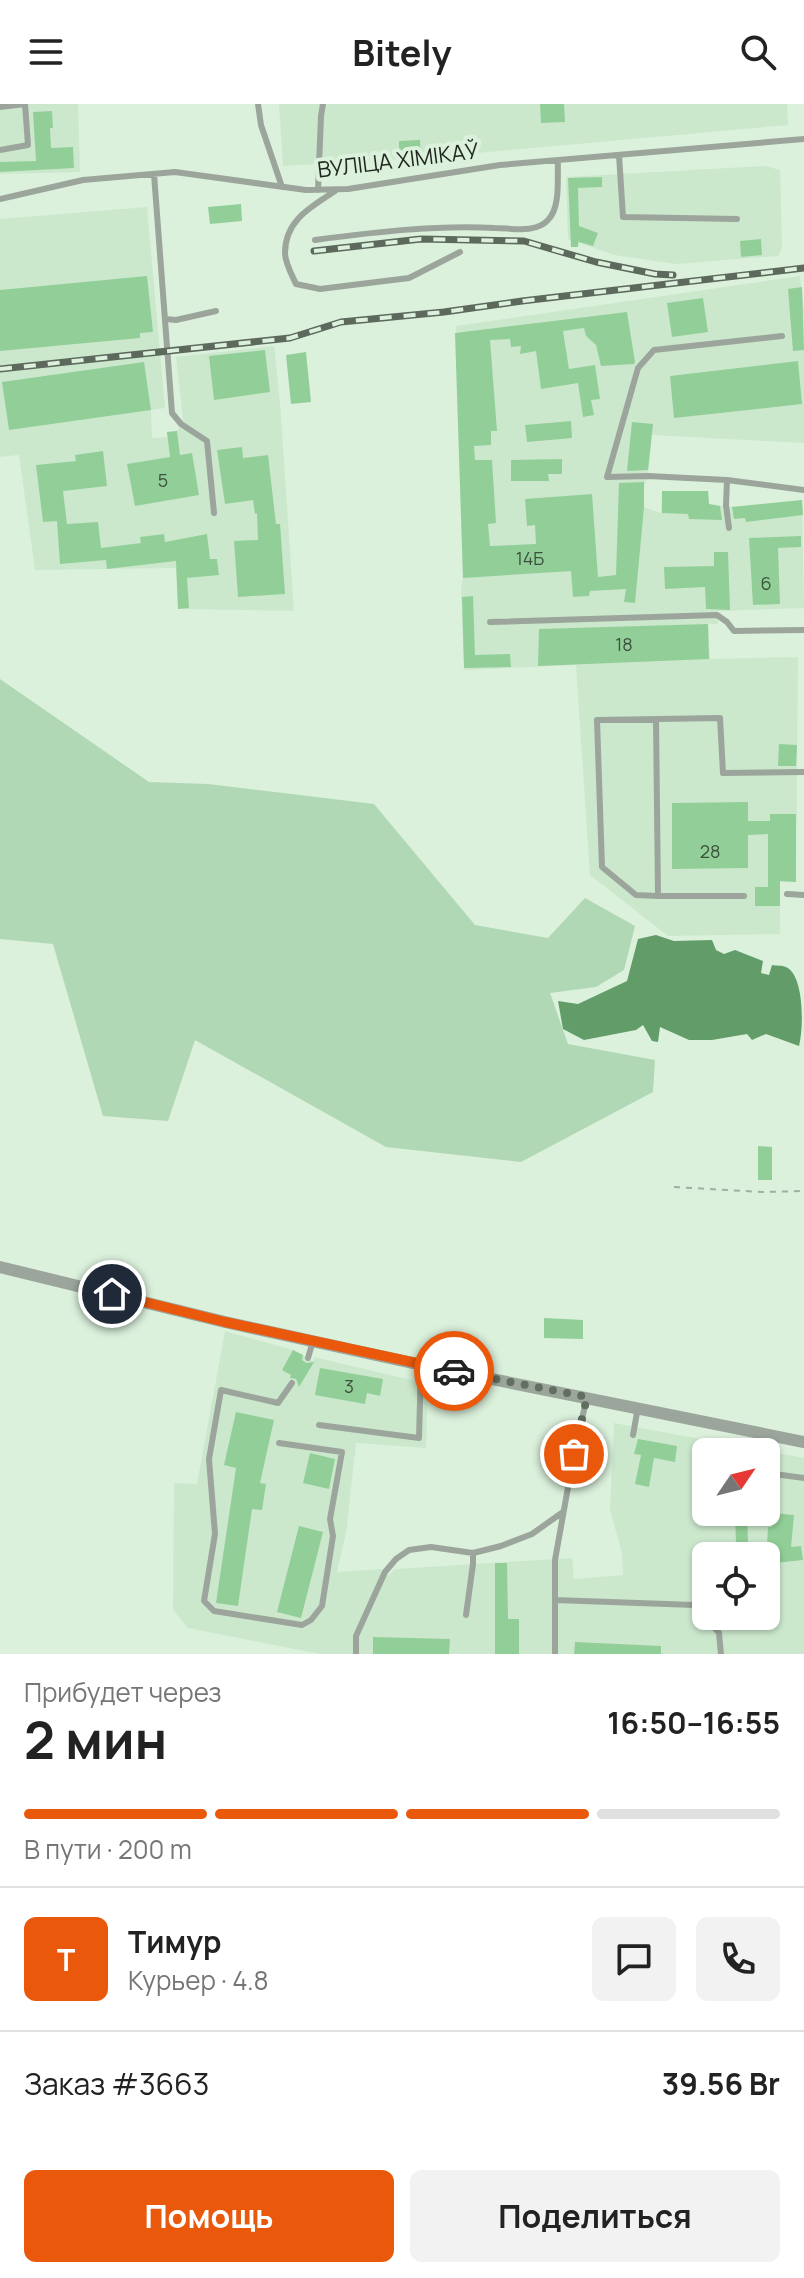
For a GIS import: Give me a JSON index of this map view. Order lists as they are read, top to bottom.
{
  "streets": {
    "lane": ["ВУЛІЦА ХІМІКАЎ"]
  },
  "house_numbers": [
    "5",
    "14Б",
    "6",
    "18",
    "28",
    "3"
  ],
  "north": "top right",
  "page": {
    "header": "Bitely",
    "heading": ["2 мин", "Прибудет через", "16:50–16:55"],
    "panel": [
      "Тимур",
      "Курьер · 4.8",
      "Заказ #3663",
      "39.56 Br"
    ],
    "bar": "В пути · 200 m",
    "round": "Т",
    "buttons": ["Помощь", "Поделиться"]
  }
}
